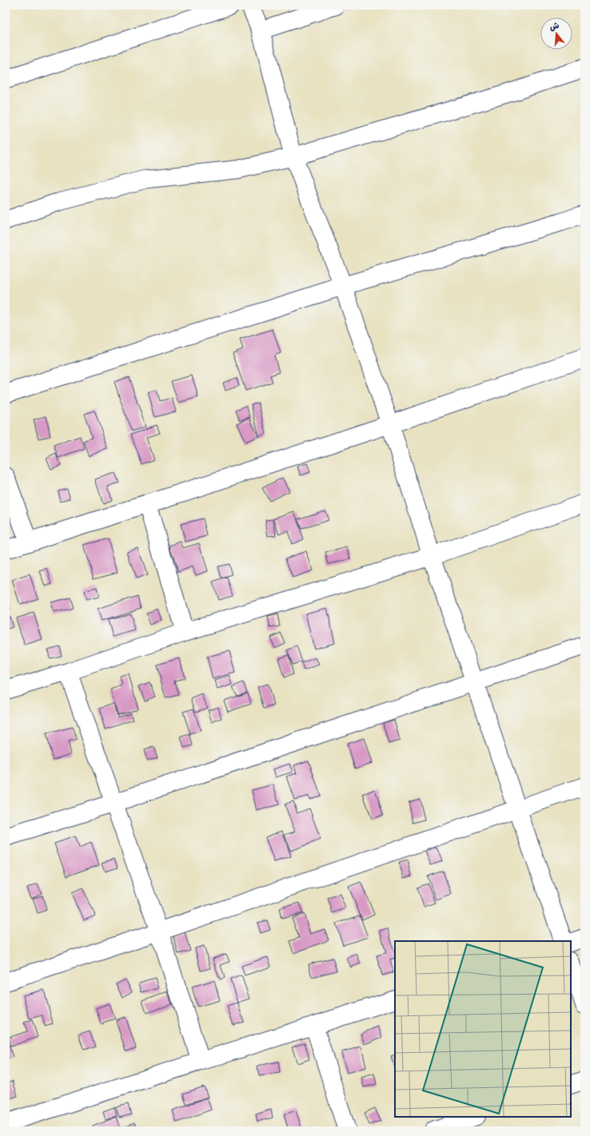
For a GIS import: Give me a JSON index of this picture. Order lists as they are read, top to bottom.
{
  "north": "top"
}
